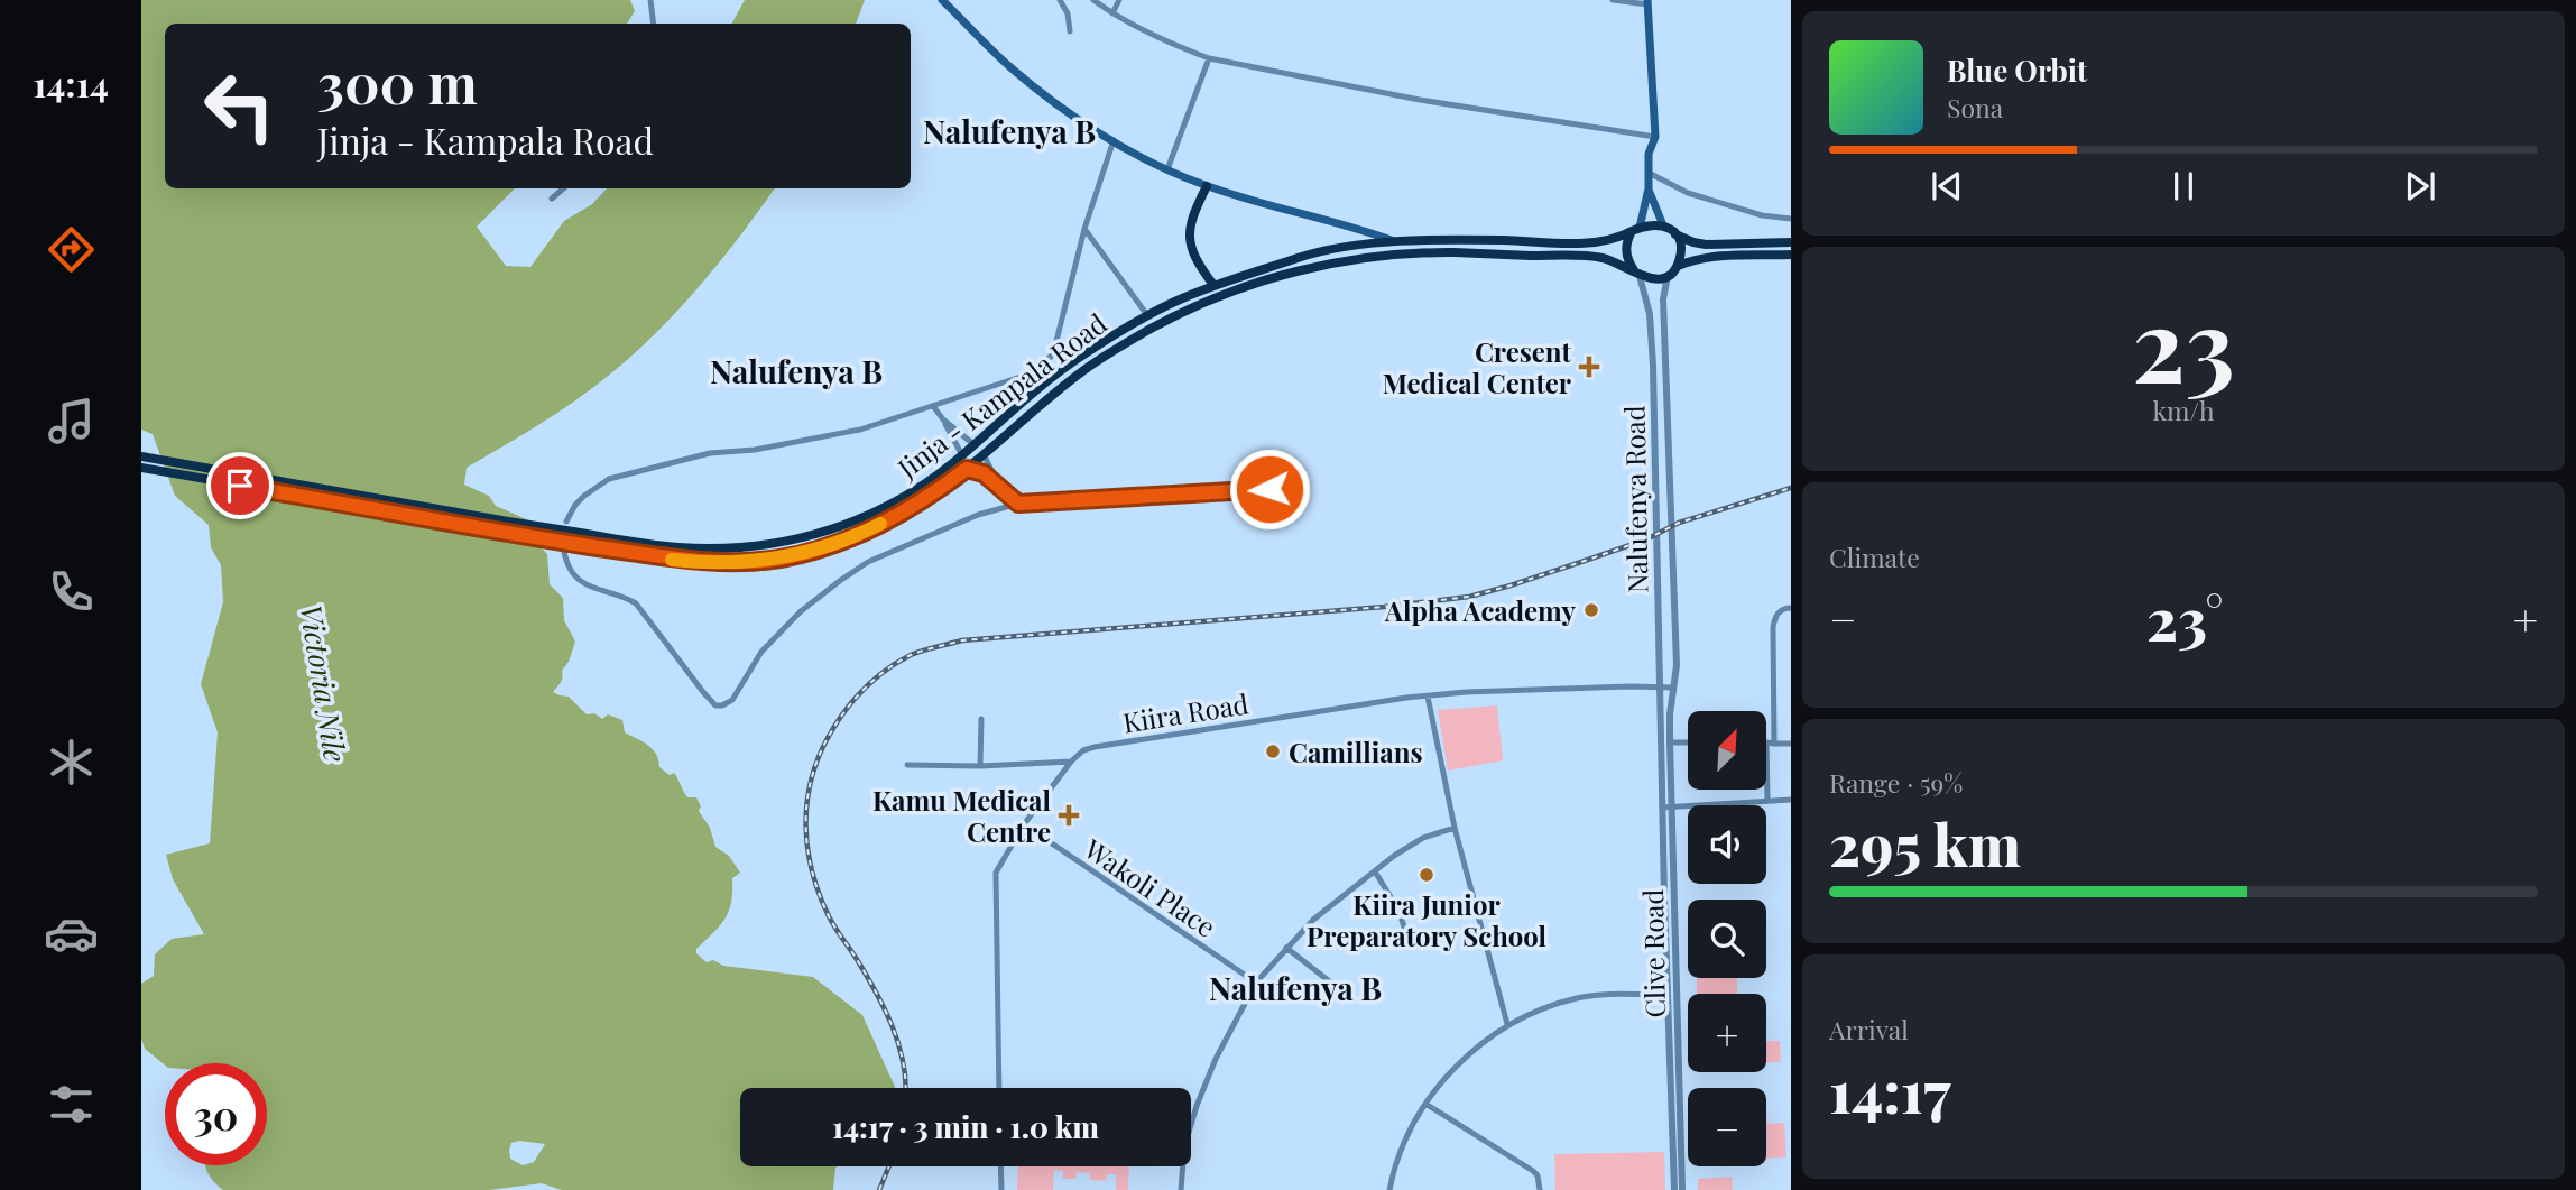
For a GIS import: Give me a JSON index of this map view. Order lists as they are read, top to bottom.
{
  "streets": {
    "highway": ["Jinja - Kampala Road"],
    "street": [
      "Nalufenya Road",
      "Kiira Road",
      "Wakoli Place",
      "Clive Road"
    ]
  },
  "crossings": [
    ["Jinja - Kampala Road", "Nalufenya Road"],
    ["Nalufenya Road", "Kiira Road"],
    ["Nalufenya Road", "Clive Road"],
    ["Kiira Road", "Wakoli Place"]
  ],
  "districts": ["Nalufenya B", "Nalufenya B", "Nalufenya B"],
  "water": ["Victoria Nile"],
  "places": {
    "health": ["Cresent Medical Center", "Kamu Medical Centre"],
    "other": ["Alpha Academy", "Camillians", "Kiira Junior Preparatory School"]
  },
  "north": "top right",
  "page": {
    "tabs": "14:14",
    "turn": ["300 m", "Jinja - Kampala Road"],
    "song": ["Blue Orbit", "Sona"],
    "tile": [
      ["23", "km/h"],
      "Climate",
      ["Range · 59%", "295 km"],
      ["Arrival", "14:17"]
    ],
    "heat": ["−", "23°", "+"],
    "map_buttons": ["+", "−"],
    "limit": "30",
    "trip": "14:17 · 3 min · 1.0 km"
  }
}
